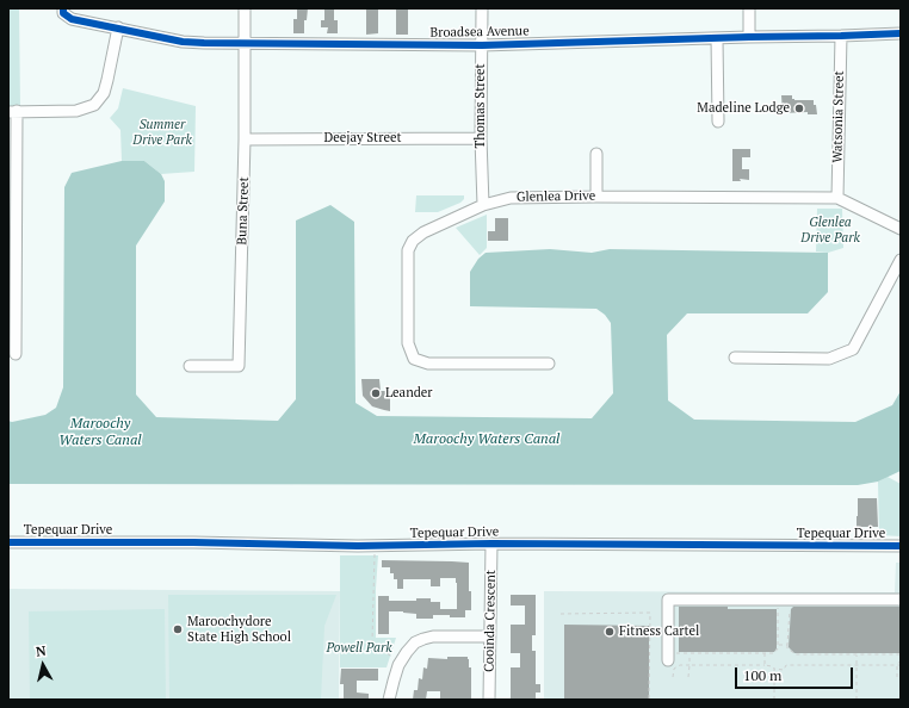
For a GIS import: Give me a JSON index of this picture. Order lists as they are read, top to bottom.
{
  "streets": {
    "street": [
      "Broadsea Avenue",
      "Thomas Street",
      "Watsonia Street",
      "Deejay Street",
      "Glenlea Drive",
      "Buna Street",
      "Tepequar Drive",
      "Cooinda Crescent"
    ]
  },
  "crossings": [
    ["Broadsea Avenue", "Thomas Street"],
    ["Broadsea Avenue", "Watsonia Street"],
    ["Broadsea Avenue", "Buna Street"],
    ["Thomas Street", "Deejay Street"],
    ["Thomas Street", "Glenlea Drive"],
    ["Watsonia Street", "Glenlea Drive"],
    ["Deejay Street", "Buna Street"],
    ["Tepequar Drive", "Cooinda Crescent"]
  ],
  "water": ["Maroochy Waters Canal"],
  "parks": ["Summer Drive Park", "Glenlea Drive Park", "Powell Park"],
  "places": [
    "Madeline Lodge",
    "Leander",
    "Maroochydore State High School",
    "Fitness Cartel"
  ],
  "scale_bar": "100 m",
  "north": "top"
}
